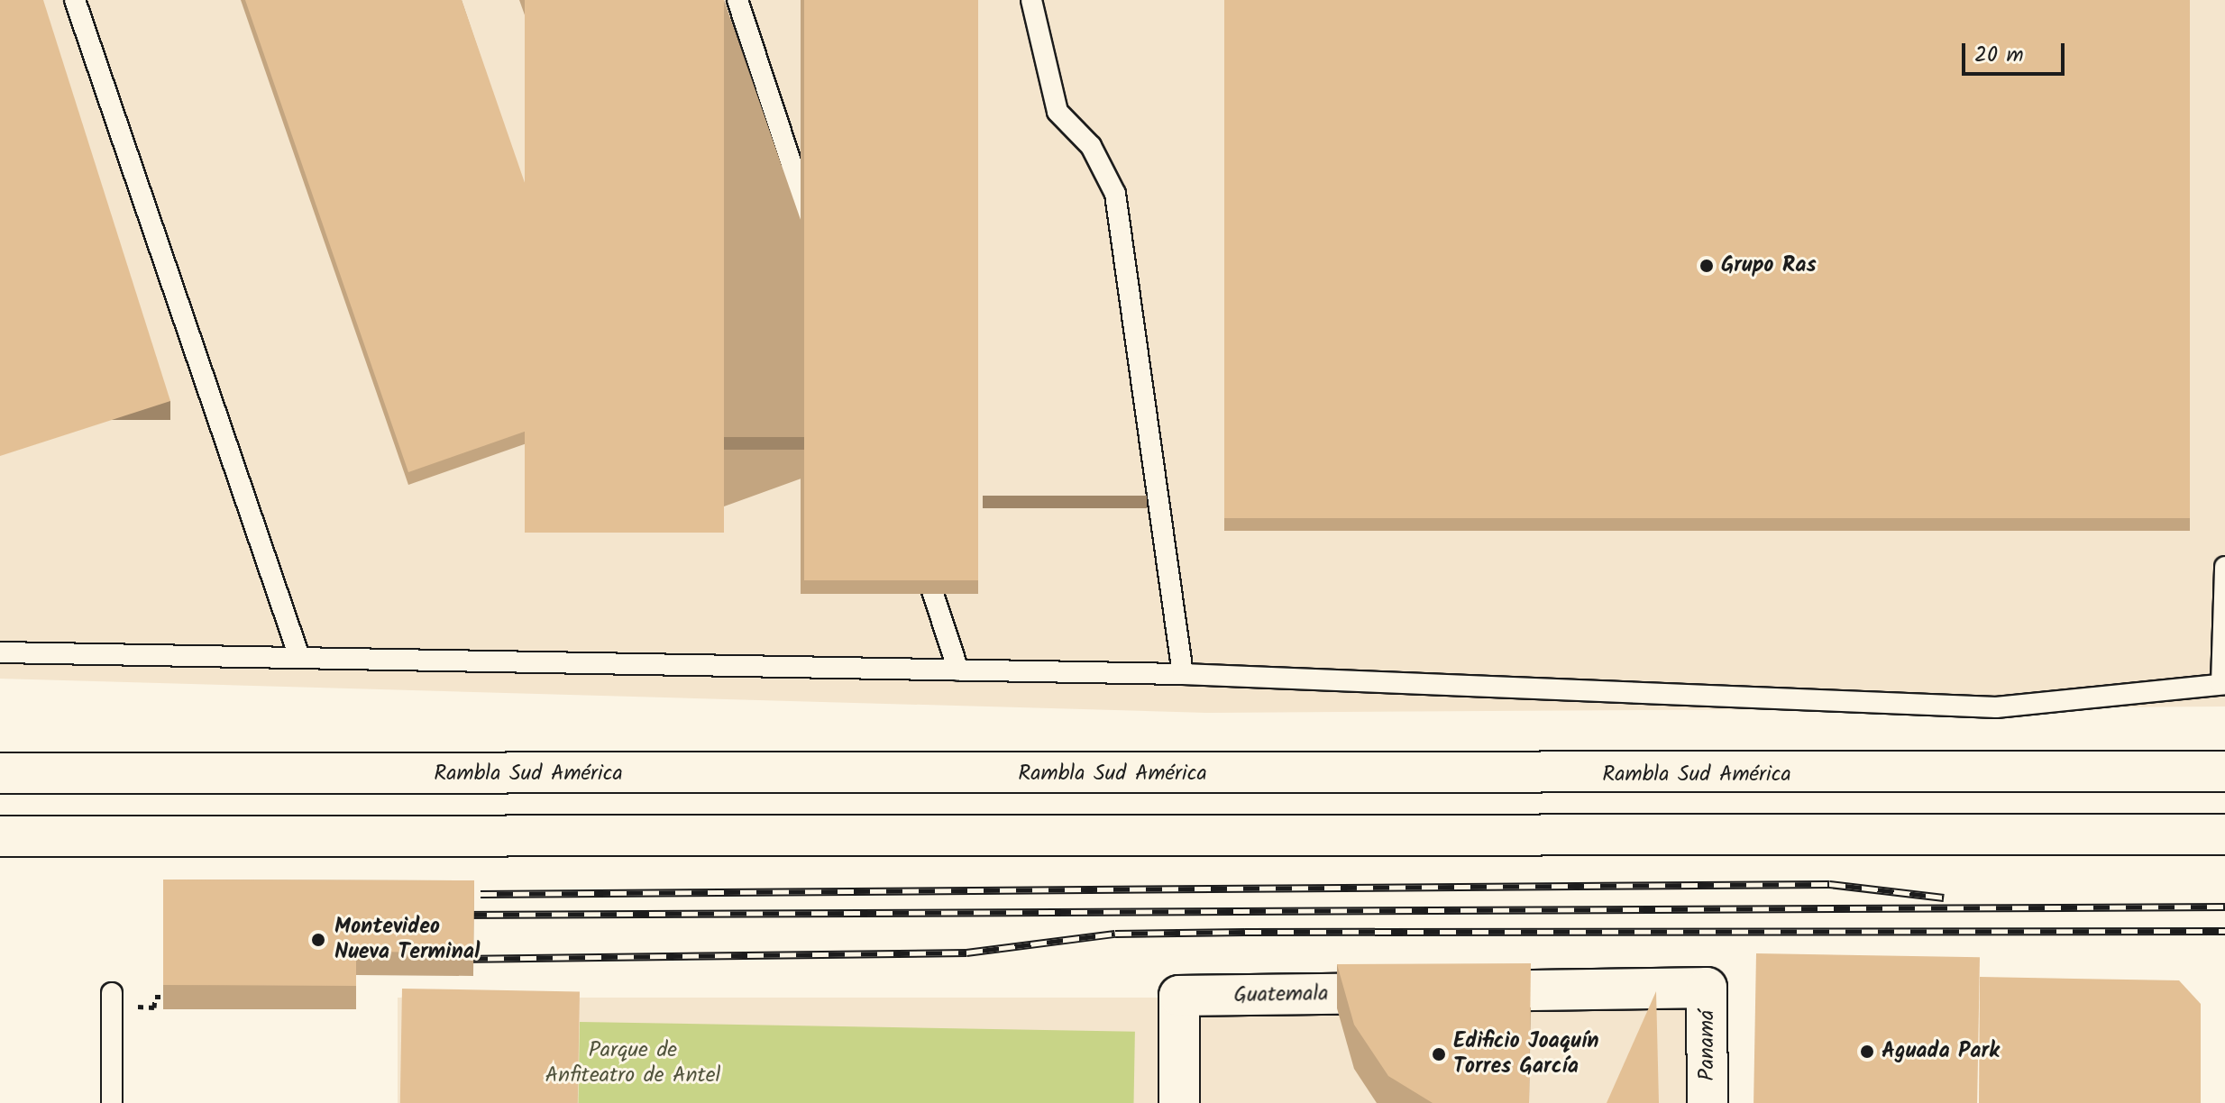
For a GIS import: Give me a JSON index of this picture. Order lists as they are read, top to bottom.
{
  "streets": {
    "main road": ["Rambla Sud América", "Guatemala", "Panamá"]
  },
  "crossings": [
    ["Guatemala", "Panamá"]
  ],
  "parks": ["Parque de Anfiteatro de Antel"],
  "places": [
    "Grupo Ras",
    "Montevideo Nueva Terminal",
    "Aguada Park",
    "Edificio Joaquín Torres García"
  ],
  "scale_bar": "20 m"
}
